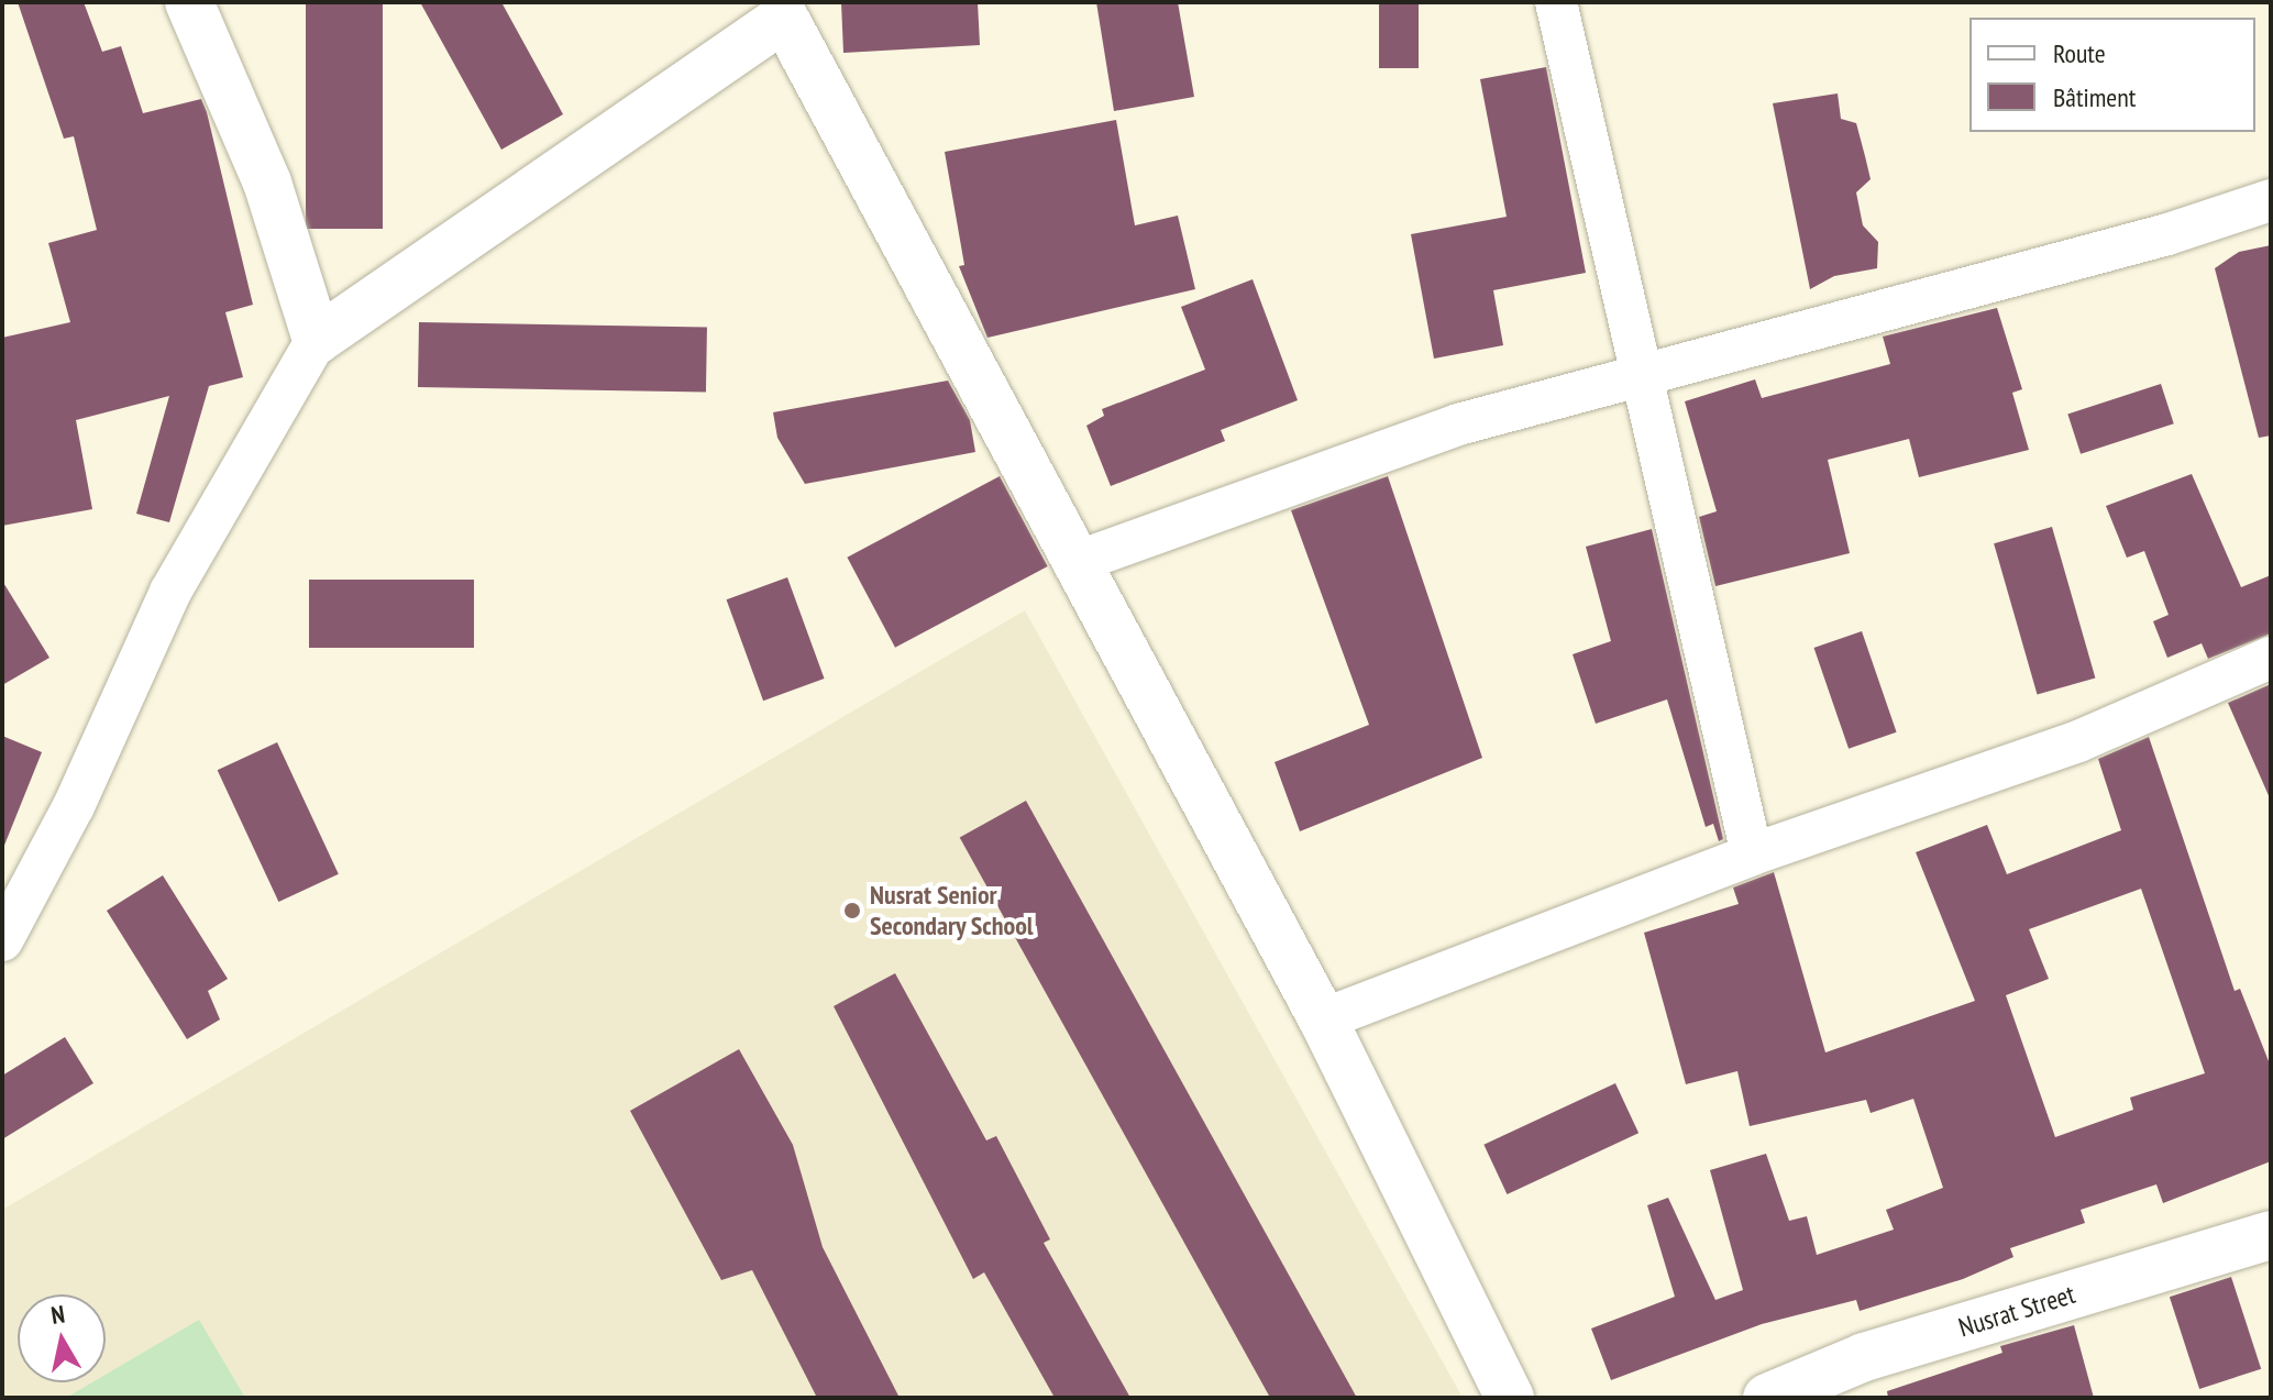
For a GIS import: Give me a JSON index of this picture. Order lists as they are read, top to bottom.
{
  "streets": {
    "street": ["Nusrat Street"]
  },
  "places": ["Nusrat Senior Secondary School"],
  "legend": ["Route", "Bâtiment"],
  "north": "top"
}
